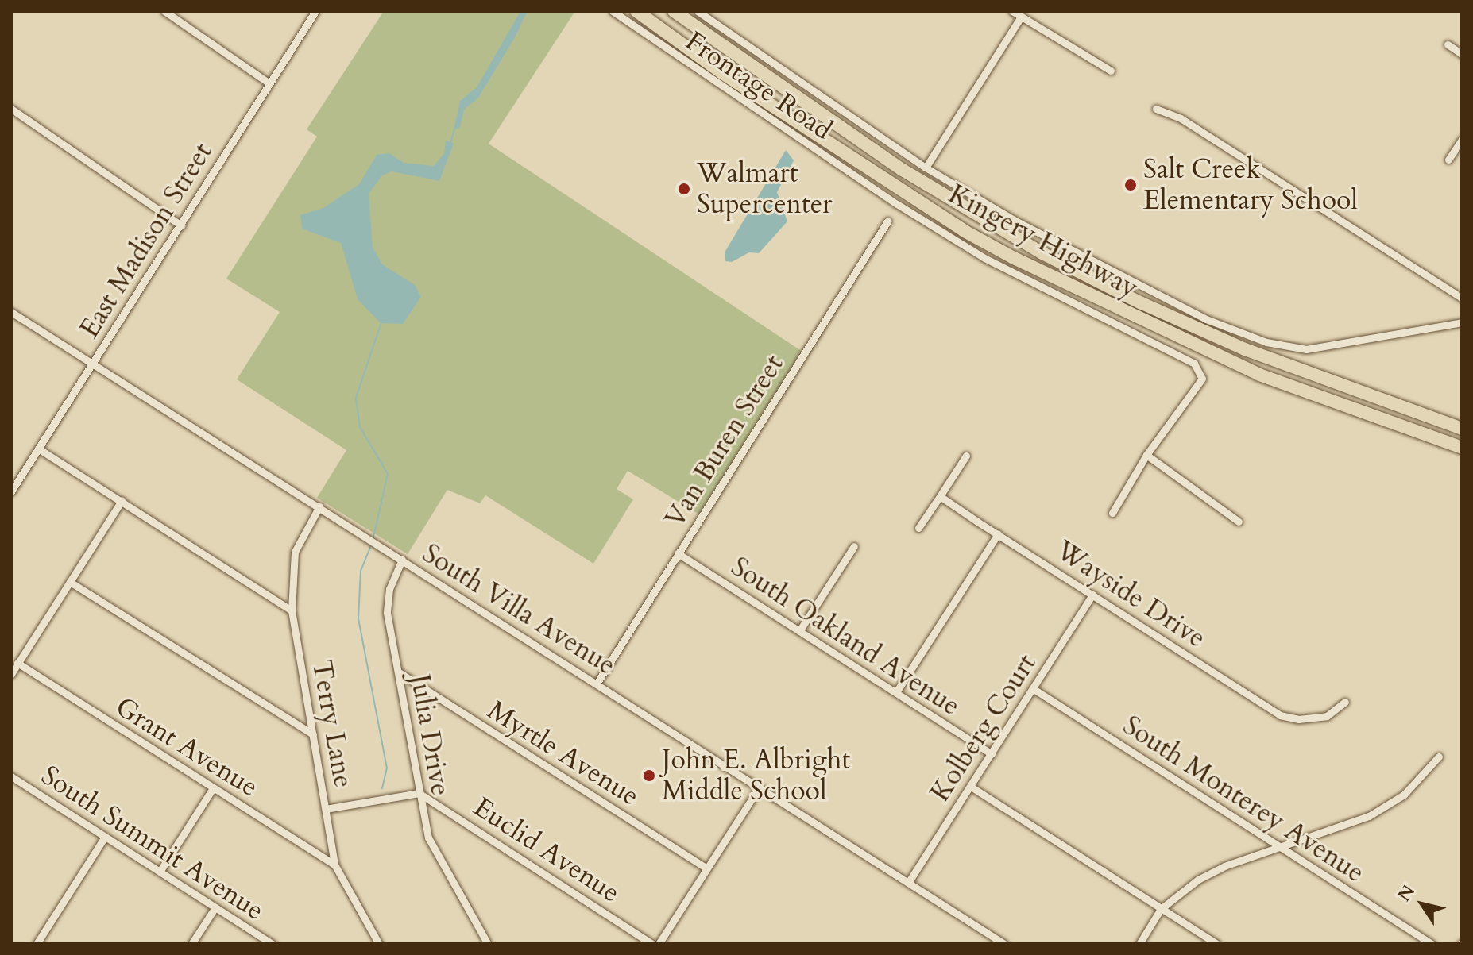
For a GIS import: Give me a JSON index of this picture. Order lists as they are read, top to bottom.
{
  "streets": {
    "highway": ["Kingery Highway"],
    "street": [
      "Frontage Road",
      "East Madison Street",
      "Van Buren Street",
      "Wayside Drive",
      "South Villa Avenue",
      "South Oakland Avenue",
      "Terry Lane",
      "Kolberg Court",
      "Julia Drive",
      "Grant Avenue",
      "Myrtle Avenue",
      "South Monterey Avenue",
      "South Summit Avenue",
      "Euclid Avenue"
    ]
  },
  "crossings": [
    ["East Madison Street", "South Villa Avenue"],
    ["Van Buren Street", "South Villa Avenue"],
    ["Van Buren Street", "South Oakland Avenue"],
    ["Wayside Drive", "Kolberg Court"],
    ["South Villa Avenue", "Terry Lane"],
    ["South Villa Avenue", "Kolberg Court"],
    ["South Villa Avenue", "Julia Drive"],
    ["South Oakland Avenue", "Kolberg Court"],
    ["Terry Lane", "Grant Avenue"],
    ["Kolberg Court", "South Monterey Avenue"],
    ["Julia Drive", "Myrtle Avenue"],
    ["Julia Drive", "Euclid Avenue"]
  ],
  "places": ["Salt Creek Elementary School", "Walmart Supercenter", "John E. Albright Middle School"],
  "north": "top left"
}
